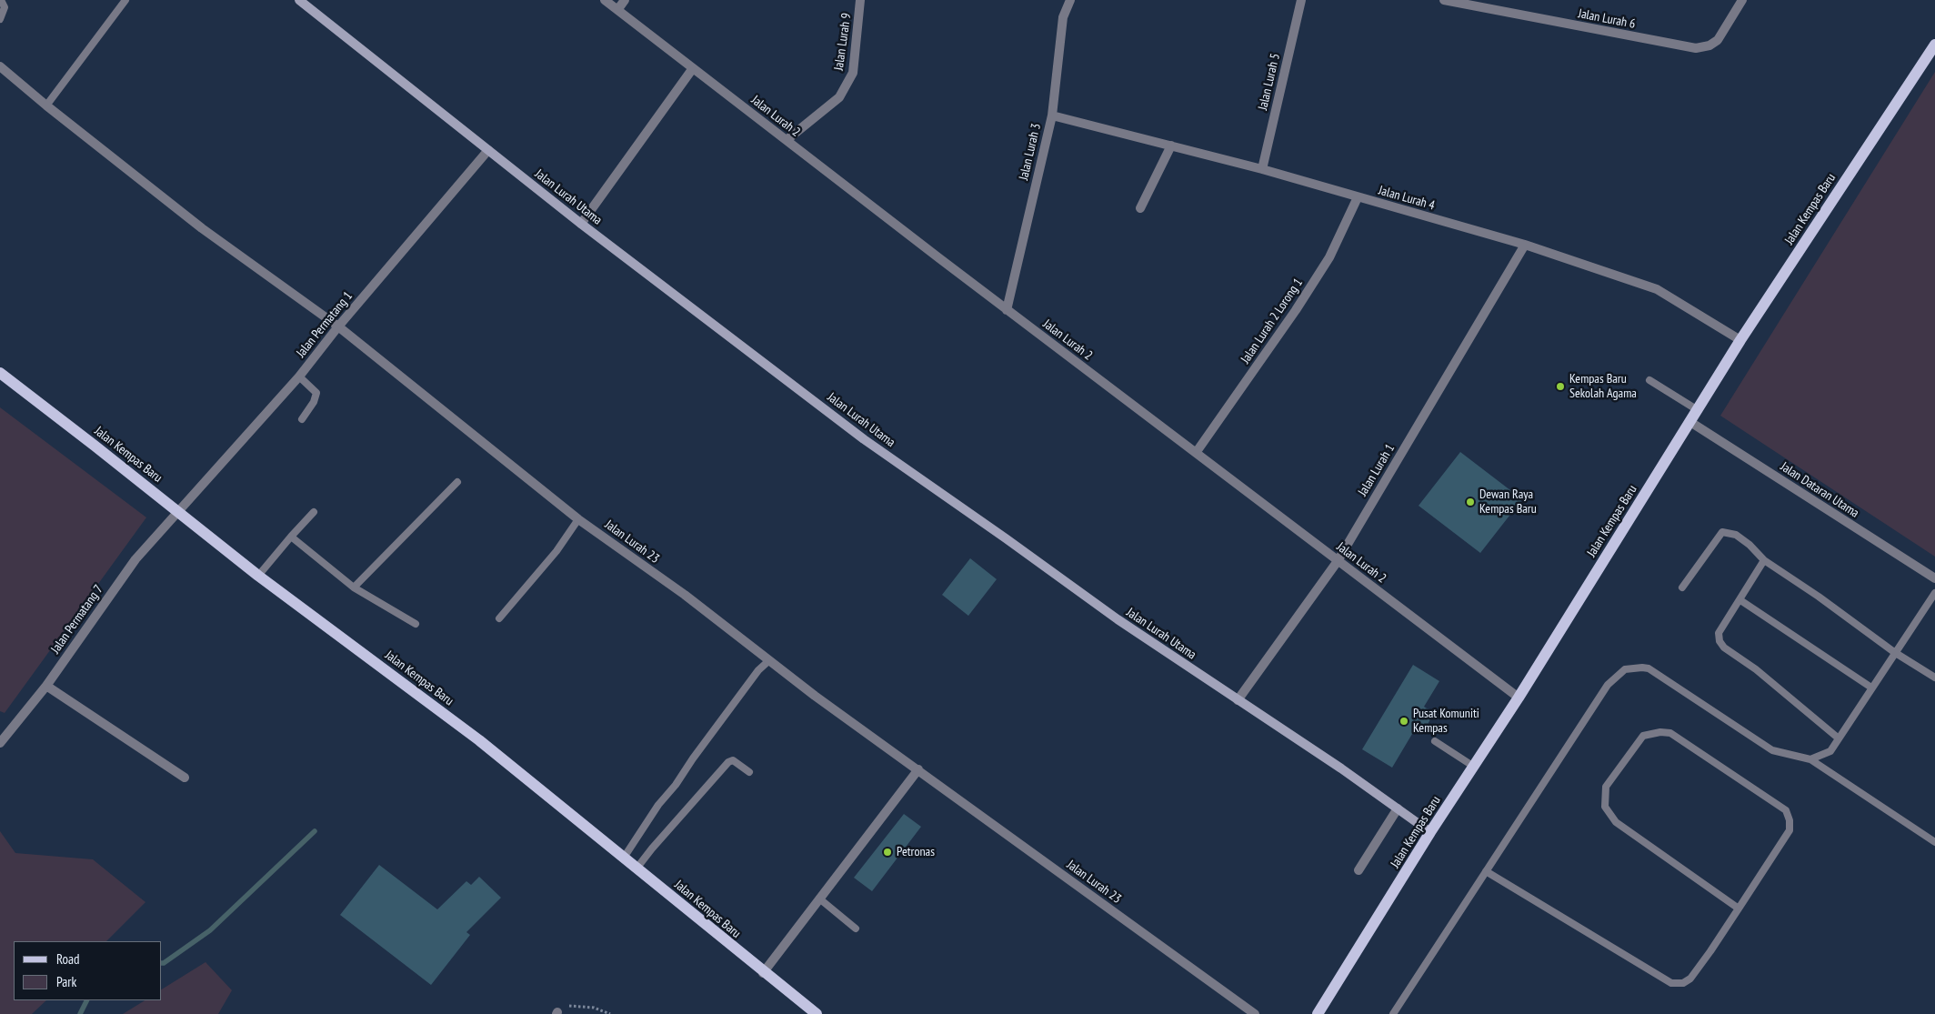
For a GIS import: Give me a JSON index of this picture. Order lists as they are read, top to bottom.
{
  "streets": {
    "main road": ["Jalan Kempas Baru"],
    "street": [
      "Jalan Lurah 6",
      "Jalan Lurah 9",
      "Jalan Lurah 5",
      "Jalan Lurah 2",
      "Jalan Lurah 3",
      "Jalan Lurah Utama",
      "Jalan Lurah 4",
      "Jalan Lurah 2 Lorong 1",
      "Jalan Permatang 1",
      "Jalan Lurah 1",
      "Jalan Dataran Utama",
      "Jalan Lurah 23",
      "Jalan Permatang 7"
    ]
  },
  "crossings": [
    ["Jalan Lurah 9", "Jalan Lurah 2"],
    ["Jalan Lurah 5", "Jalan Lurah 4"],
    ["Jalan Lurah 2", "Jalan Lurah 3"],
    ["Jalan Lurah 2", "Jalan Kempas Baru"],
    ["Jalan Lurah 2", "Jalan Lurah 2 Lorong 1"],
    ["Jalan Lurah 2", "Jalan Lurah 1"],
    ["Jalan Lurah 3", "Jalan Lurah 4"],
    ["Jalan Lurah Utama", "Jalan Kempas Baru"],
    ["Jalan Lurah Utama", "Jalan Permatang 1"],
    ["Jalan Lurah Utama", "Jalan Lurah 1"],
    ["Jalan Lurah 4", "Jalan Kempas Baru"],
    ["Jalan Lurah 4", "Jalan Lurah 2 Lorong 1"],
    ["Jalan Lurah 4", "Jalan Lurah 1"],
    ["Jalan Kempas Baru", "Jalan Permatang 1"],
    ["Jalan Kempas Baru", "Jalan Dataran Utama"],
    ["Jalan Kempas Baru", "Jalan Permatang 7"],
    ["Jalan Permatang 1", "Jalan Lurah 23"],
    ["Jalan Permatang 1", "Jalan Permatang 7"]
  ],
  "places": [
    "Kempas Baru Sekolah Agama",
    "Dewan Raya Kempas Baru",
    "Pusat Komuniti Kempas",
    "Petronas"
  ],
  "legend": ["Road", "Park"]
}
